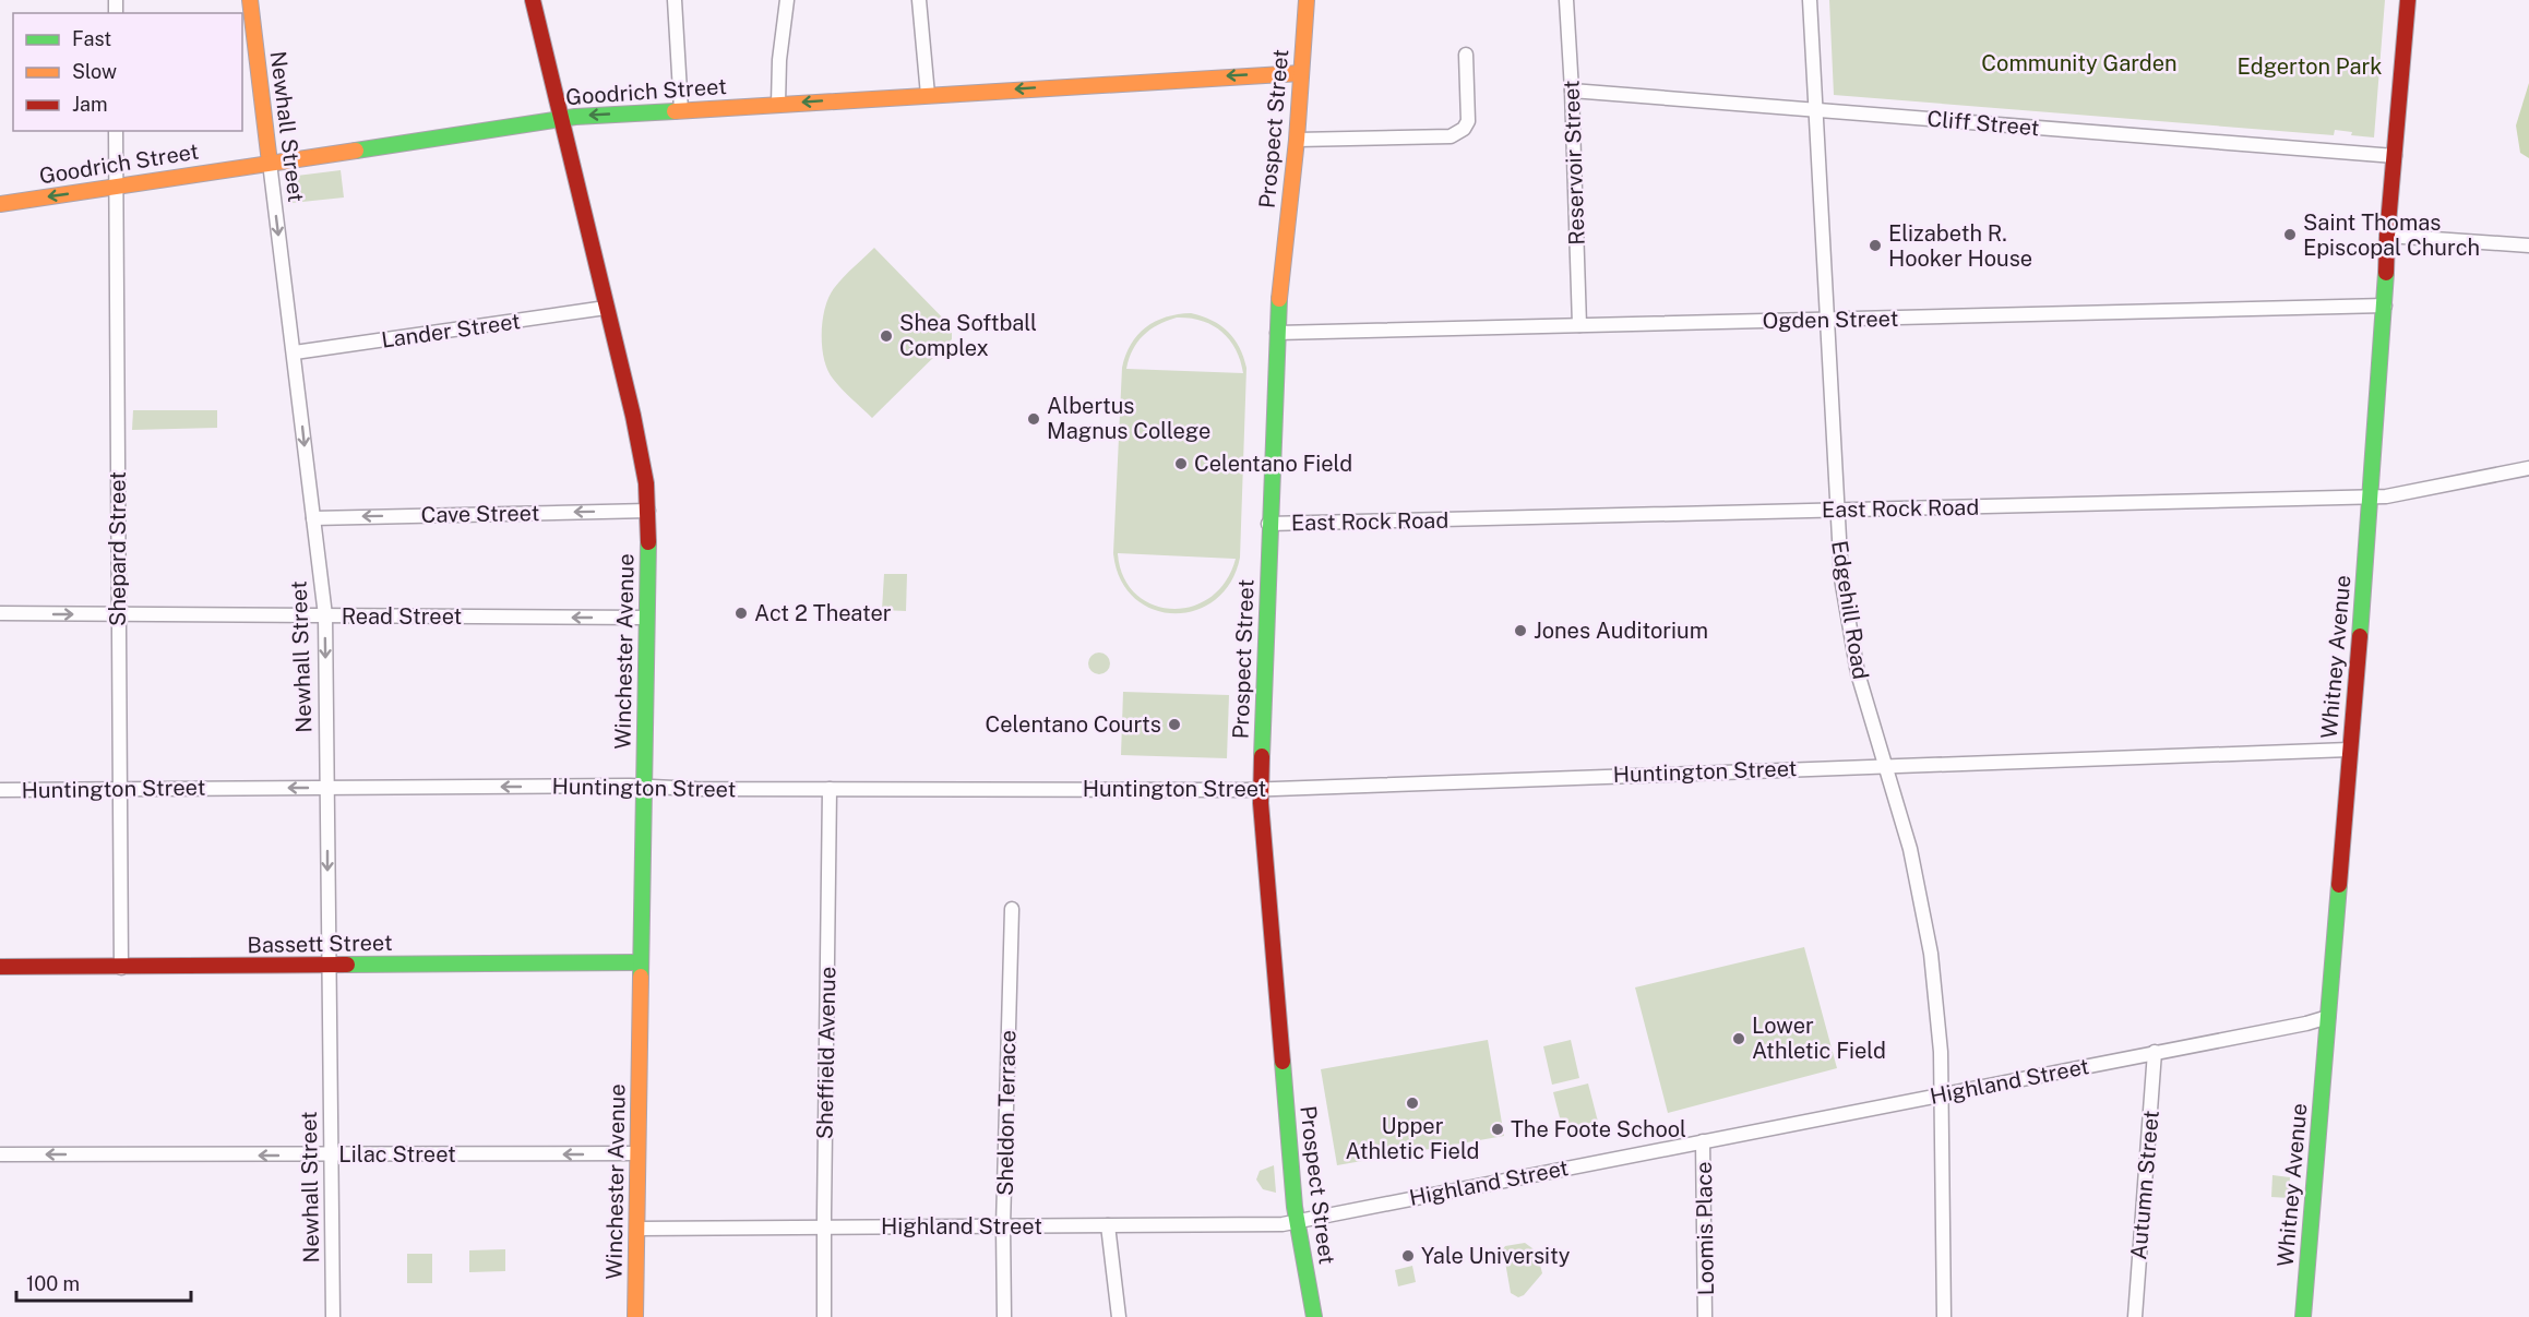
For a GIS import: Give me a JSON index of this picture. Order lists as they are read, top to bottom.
{
  "streets": {
    "main road": [
      "Goodrich Street",
      "Newhall Street",
      "Prospect Street",
      "Winchester Avenue",
      "Whitney Avenue",
      "Bassett Street"
    ],
    "street": [
      "Cliff Street",
      "Reservoir Street",
      "Ogden Street",
      "Lander Street",
      "East Rock Road",
      "Cave Street",
      "Shepard Street",
      "Edgehill Road",
      "Read Street",
      "Huntington Street",
      "Sheffield Avenue",
      "Highland Street",
      "Sheldon Terrace",
      "Lilac Street",
      "Autumn Street",
      "Loomis Place"
    ]
  },
  "crossings": [
    ["Goodrich Street", "Newhall Street"],
    ["Goodrich Street", "Prospect Street"],
    ["Goodrich Street", "Shepard Street"],
    ["Goodrich Street", "Winchester Avenue"],
    ["Cliff Street", "Reservoir Street"],
    ["Cliff Street", "Edgehill Road"],
    ["Cliff Street", "Whitney Avenue"],
    ["Newhall Street", "Lander Street"],
    ["Newhall Street", "Cave Street"],
    ["Newhall Street", "Read Street"],
    ["Newhall Street", "Huntington Street"],
    ["Newhall Street", "Bassett Street"],
    ["Newhall Street", "Lilac Street"],
    ["Prospect Street", "Ogden Street"],
    ["Prospect Street", "East Rock Road"],
    ["Prospect Street", "Huntington Street"],
    ["Prospect Street", "Highland Street"],
    ["Reservoir Street", "Ogden Street"],
    ["Ogden Street", "Edgehill Road"],
    ["Ogden Street", "Whitney Avenue"],
    ["Lander Street", "Winchester Avenue"],
    ["East Rock Road", "Edgehill Road"],
    ["East Rock Road", "Whitney Avenue"],
    ["Cave Street", "Winchester Avenue"],
    ["Shepard Street", "Read Street"],
    ["Shepard Street", "Huntington Street"],
    ["Shepard Street", "Bassett Street"],
    ["Edgehill Road", "Huntington Street"],
    ["Edgehill Road", "Highland Street"],
    ["Read Street", "Winchester Avenue"],
    ["Winchester Avenue", "Huntington Street"],
    ["Winchester Avenue", "Bassett Street"],
    ["Winchester Avenue", "Highland Street"],
    ["Winchester Avenue", "Lilac Street"],
    ["Whitney Avenue", "Huntington Street"],
    ["Whitney Avenue", "Highland Street"],
    ["Huntington Street", "Sheffield Avenue"],
    ["Sheffield Avenue", "Highland Street"],
    ["Highland Street", "Sheldon Terrace"],
    ["Highland Street", "Autumn Street"],
    ["Highland Street", "Loomis Place"]
  ],
  "one_way": [
    "Goodrich Street",
    "Newhall Street",
    "Cave Street",
    "Lilac Street"
  ],
  "parks": ["Community Garden", "Edgerton Park"],
  "places": [
    "Saint Thomas Episcopal Church",
    "Elizabeth R. Hooker House",
    "Shea Softball Complex",
    "Albertus Magnus College",
    "Celentano Field",
    "Act 2 Theater",
    "Jones Auditorium",
    "Celentano Courts",
    "Lower Athletic Field",
    "Upper Athletic Field",
    "The Foote School",
    "Yale University"
  ],
  "legend": ["Fast", "Slow", "Jam"],
  "scale_bar": "100 m"
}
